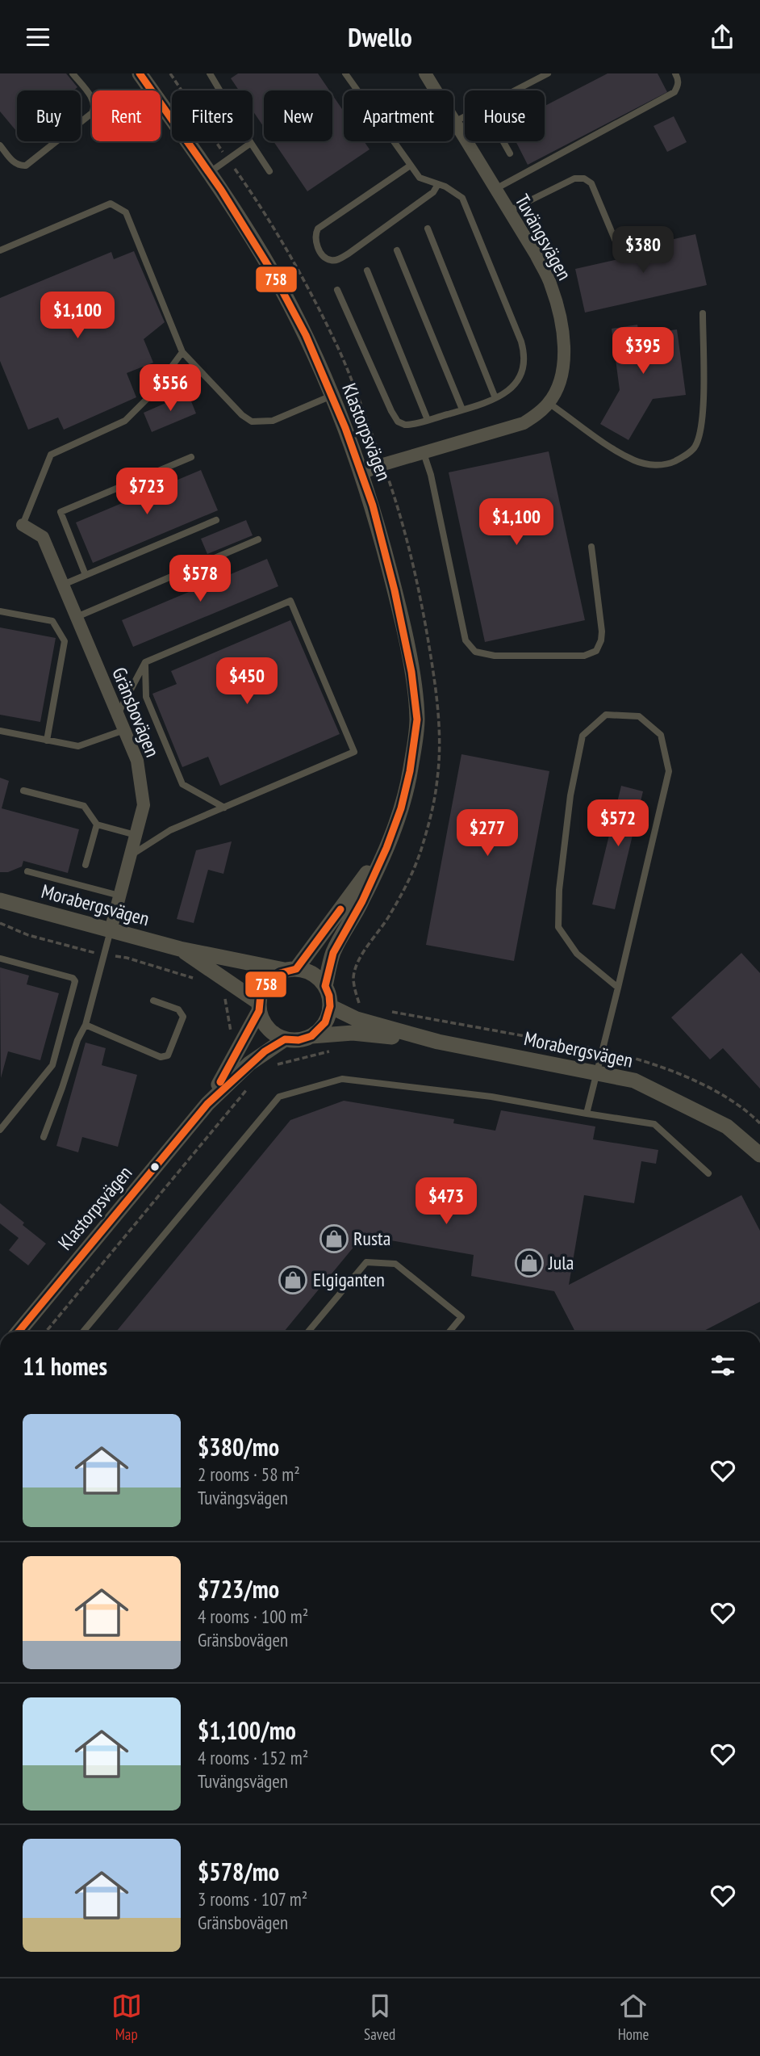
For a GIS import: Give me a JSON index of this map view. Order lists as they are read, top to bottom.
{
  "streets": {
    "street": [
      "Tuvängsvägen",
      "Klastorpsvägen",
      "Gränsbovägen",
      "Morabergsvägen"
    ]
  },
  "crossings": [
    ["Tuvängsvägen", "Klastorpsvägen"],
    ["Klastorpsvägen", "Morabergsvägen"],
    ["Gränsbovägen", "Morabergsvägen"]
  ],
  "places": {
    "shop": ["Rusta", "Jula", "Elgiganten"]
  },
  "lines": ["transit line 758"],
  "page": {
    "header": "Dwello",
    "chip": [
      "Buy",
      "Rent",
      "Filters",
      "New",
      "Apartment",
      "House"
    ],
    "price": [
      "$380",
      "$1,100",
      "$395",
      "$556",
      "$723",
      "$1,100",
      "$578",
      "$450",
      "$572",
      "$277",
      "$473"
    ],
    "heading": "11 homes",
    "list": [
      {
        "name": "$380/mo",
        "note": "2 rooms · 58 m² · Tuvängsvägen"
      },
      {
        "name": "$723/mo",
        "note": "4 rooms · 100 m² · Gränsbovägen"
      },
      {
        "name": "$1,100/mo",
        "note": "4 rooms · 152 m² · Tuvängsvägen"
      },
      {
        "name": "$578/mo",
        "note": "3 rooms · 107 m² · Gränsbovägen"
      }
    ],
    "tabs": ["Map", "Saved", "Home"]
  }
}
